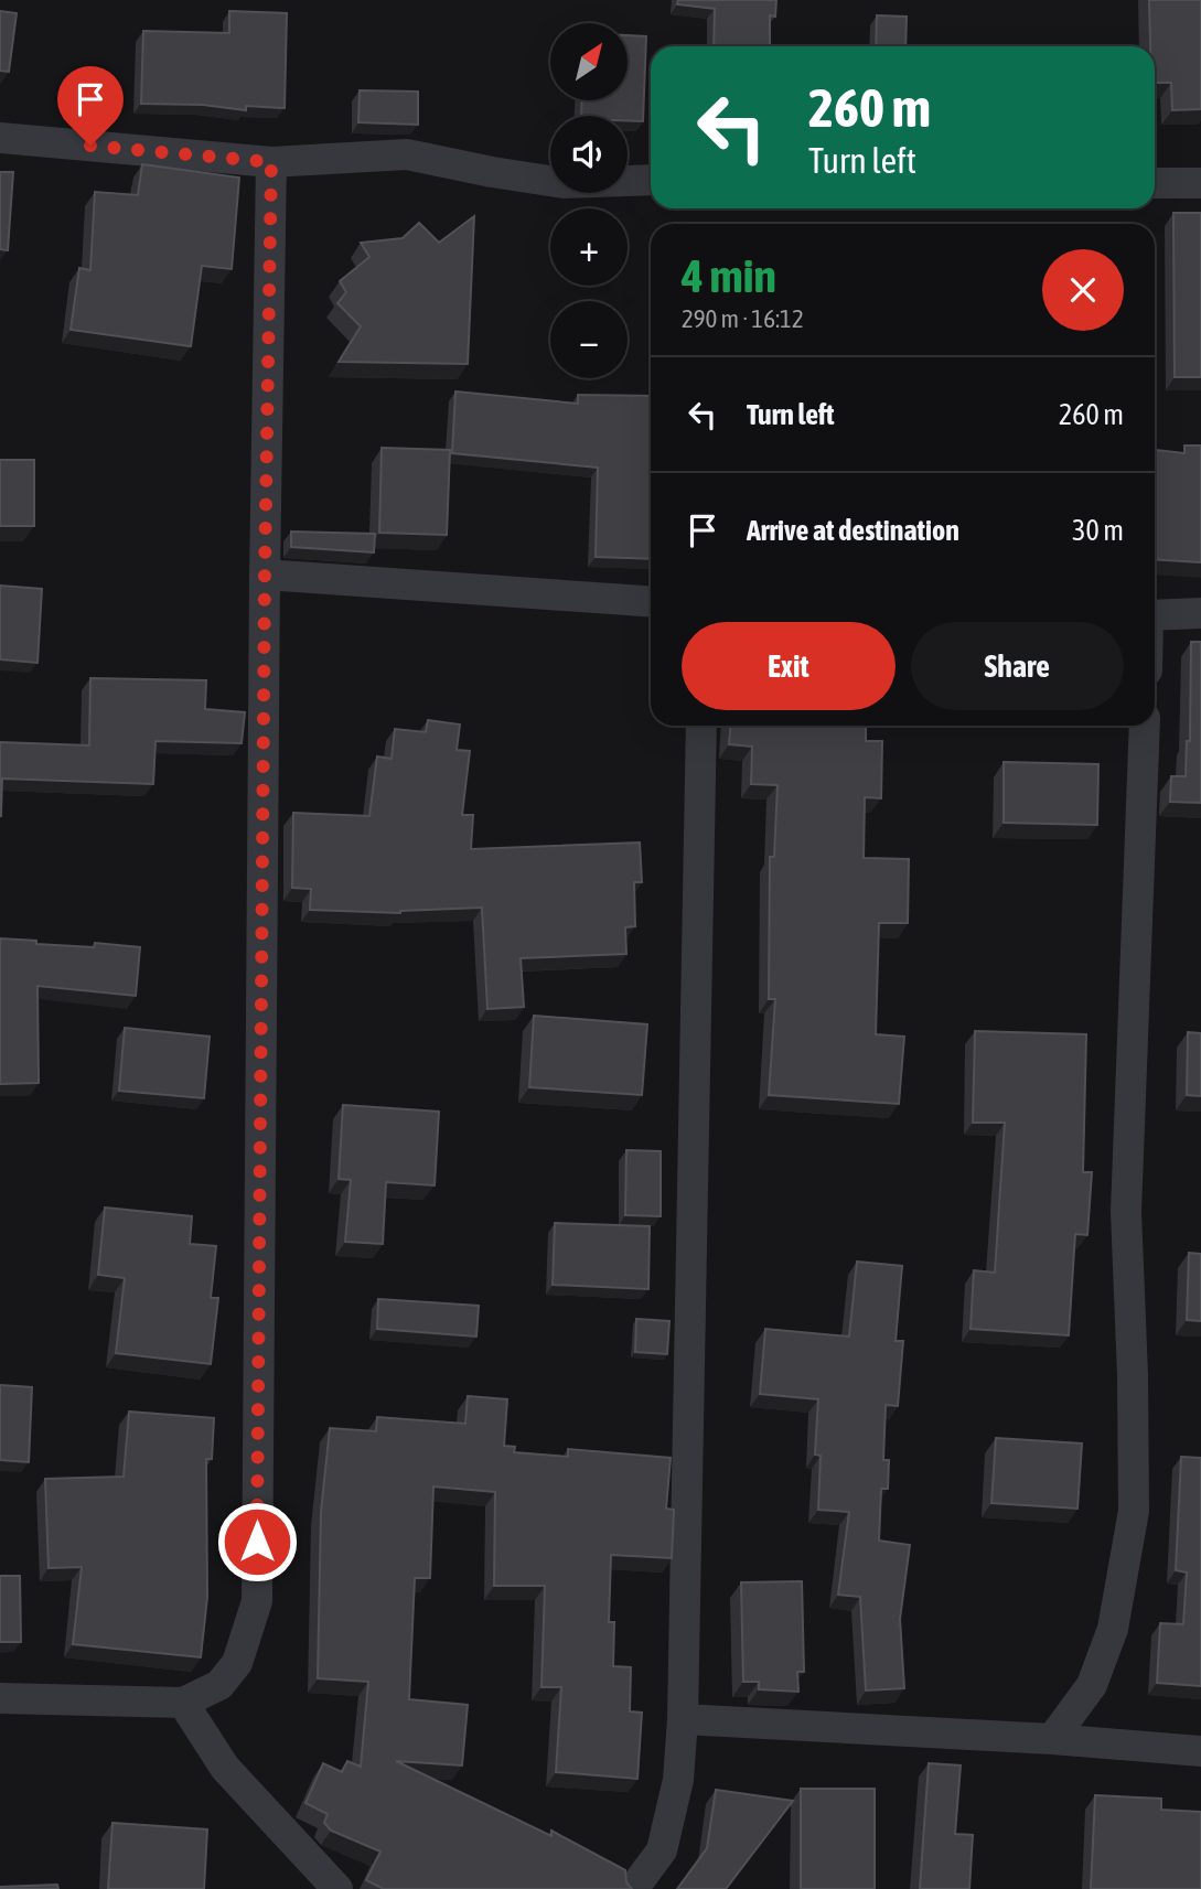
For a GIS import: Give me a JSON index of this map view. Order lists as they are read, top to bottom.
{
  "north": "top right",
  "page": {
    "map_buttons": ["+", "−"],
    "turn": ["260 m", "Turn left"],
    "heading": ["4 min", "290 m · 16:12"],
    "list": [
      {
        "name": "Turn left",
        "value": "260 m"
      },
      {
        "name": "Arrive at destination",
        "value": "30 m"
      }
    ],
    "buttons": ["Exit", "Share"]
  }
}
